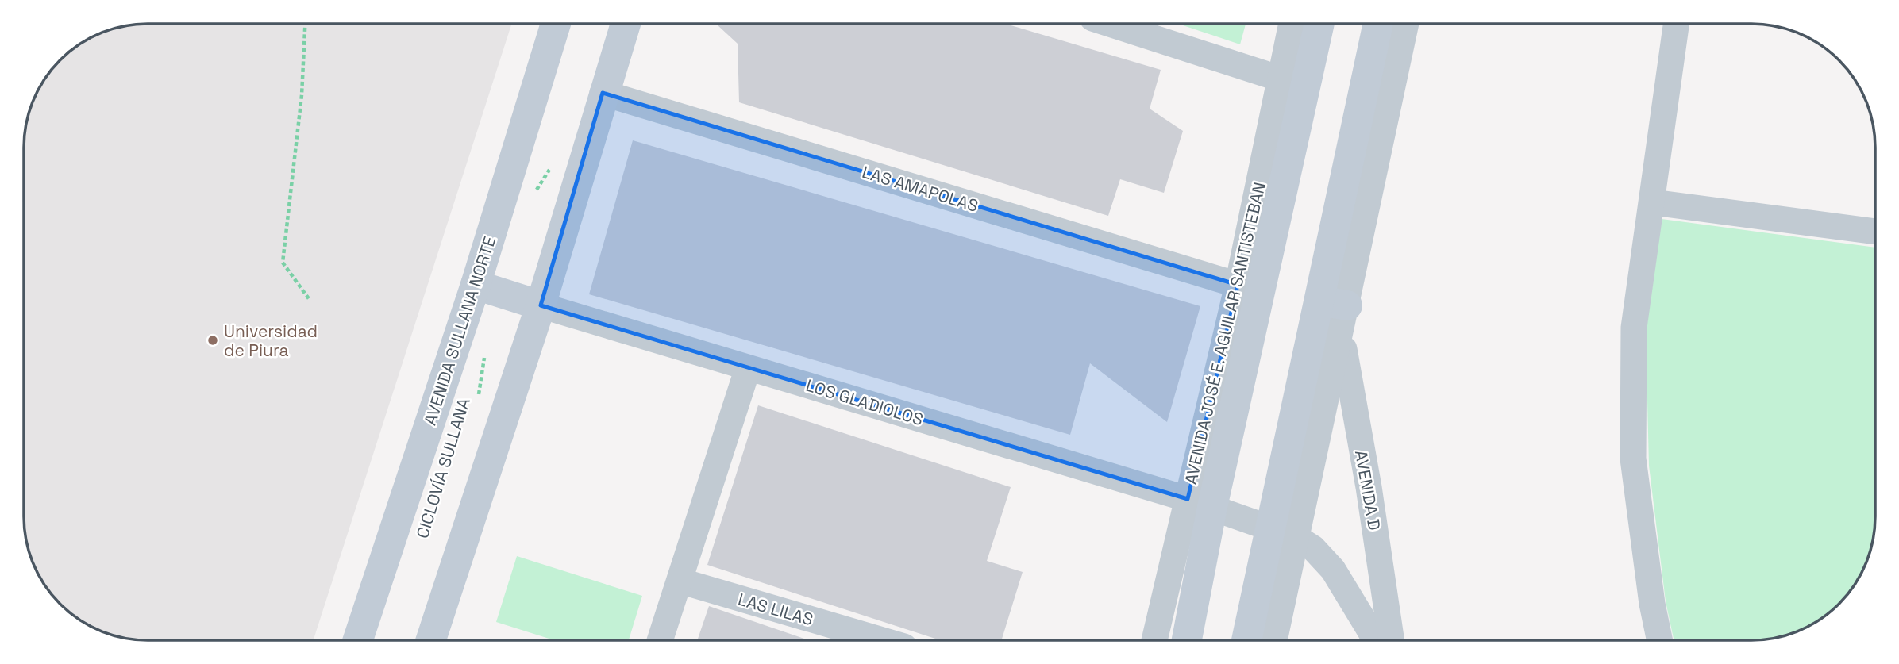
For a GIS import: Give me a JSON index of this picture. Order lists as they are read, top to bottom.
{
  "streets": {
    "main road": ["AVENIDA SULLANA NORTE", "AVENIDA JOSÉ E. AGUILAR SANTISTEBAN"],
    "street": [
      "LAS AMAPOLAS",
      "LOS GLADIOLOS",
      "AVENIDA D",
      "LAS LILAS"
    ],
    "path": ["CICLOVÍA SULLANA"]
  },
  "crossings": [
    ["LAS AMAPOLAS", "AVENIDA JOSÉ E. AGUILAR SANTISTEBAN"],
    ["AVENIDA JOSÉ E. AGUILAR SANTISTEBAN", "LOS GLADIOLOS"]
  ],
  "places": ["Universidad de Piura"]
}
